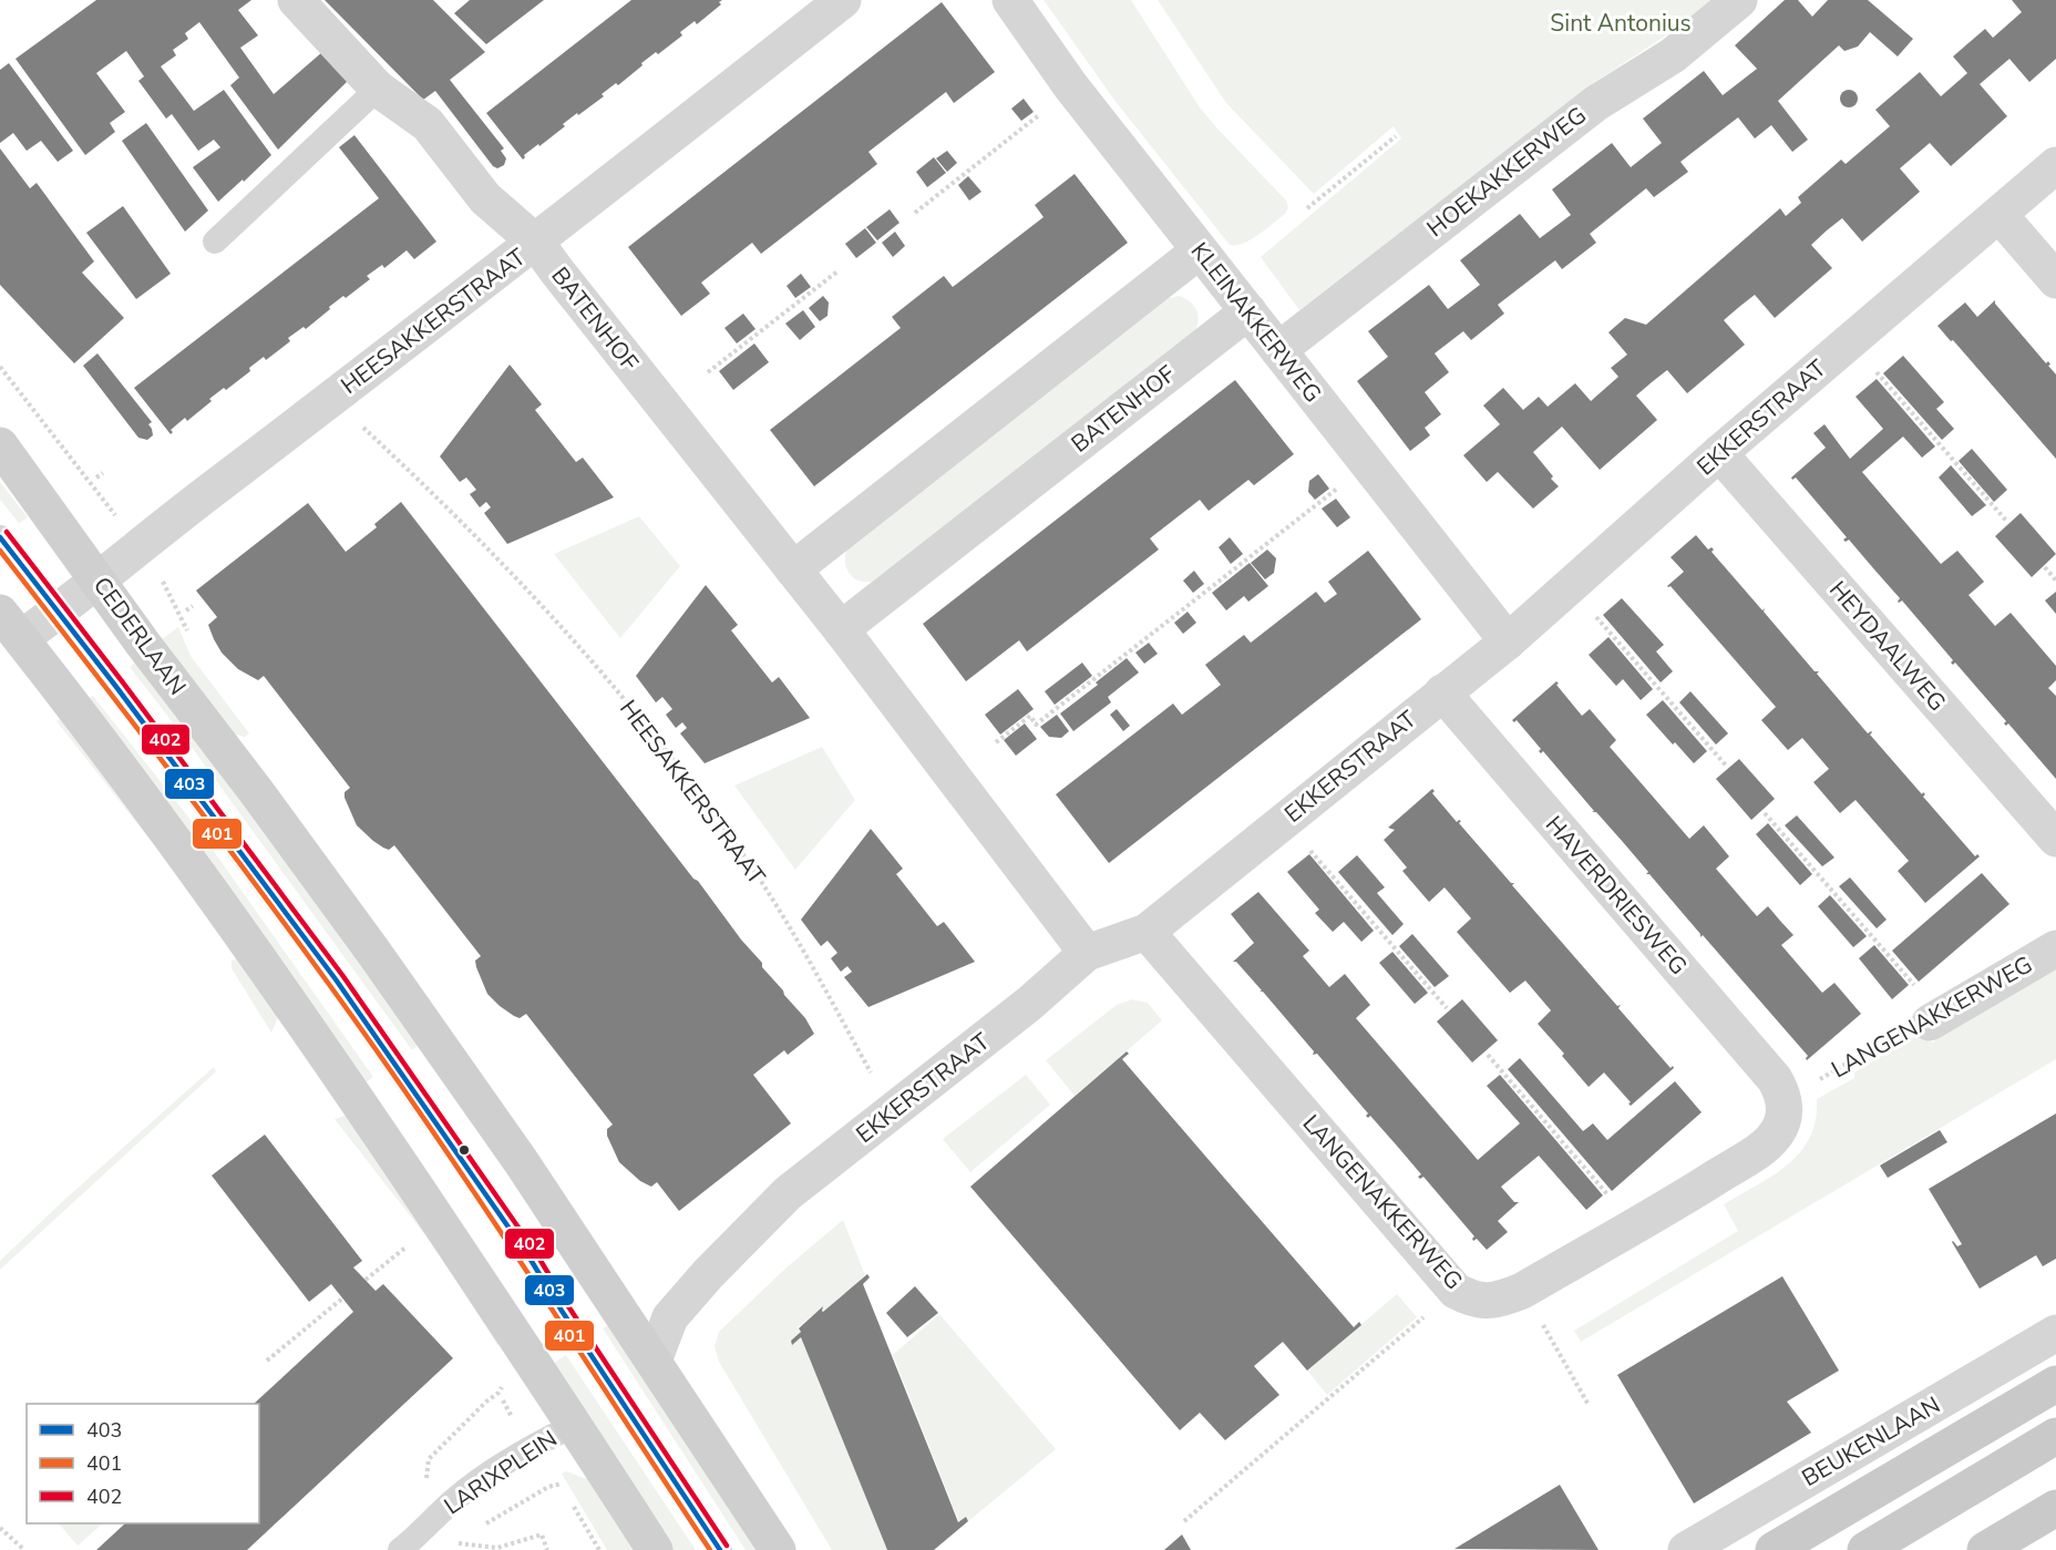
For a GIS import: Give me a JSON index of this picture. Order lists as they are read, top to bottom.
{
  "streets": {
    "main road": ["CEDERLAAN"],
    "street": [
      "HOEKAKKERWEG",
      "BATENHOF",
      "HEESAKKERSTRAAT",
      "KLEINAKKERWEG",
      "EKKERSTRAAT",
      "HEYDAALWEG",
      "HAVERDRIESWEG",
      "LANGENAKKERWEG",
      "BEUKENLAAN"
    ],
    "lane": ["LARIXPLEIN"]
  },
  "crossings": [
    ["HOEKAKKERWEG", "KLEINAKKERWEG"],
    ["BATENHOF", "HEESAKKERSTRAAT"],
    ["BATENHOF", "KLEINAKKERWEG"],
    ["BATENHOF", "EKKERSTRAAT"],
    ["HEESAKKERSTRAAT", "CEDERLAAN"],
    ["KLEINAKKERWEG", "EKKERSTRAAT"],
    ["EKKERSTRAAT", "CEDERLAAN"],
    ["EKKERSTRAAT", "HEYDAALWEG"],
    ["EKKERSTRAAT", "HAVERDRIESWEG"],
    ["EKKERSTRAAT", "LANGENAKKERWEG"],
    ["HAVERDRIESWEG", "LANGENAKKERWEG"]
  ],
  "parks": ["Sint Antonius"],
  "lines": ["transit line 402", "transit line 403", "transit line 401"],
  "legend": ["403", "401", "402"]
}
